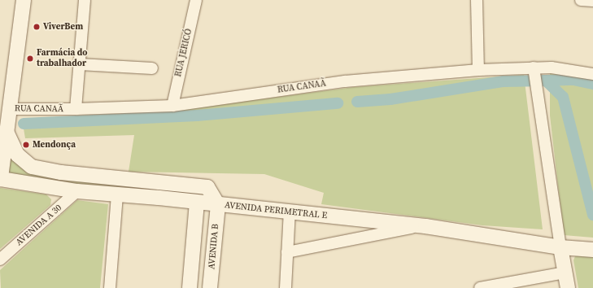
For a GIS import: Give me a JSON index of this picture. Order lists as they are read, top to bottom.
{
  "streets": {
    "street": [
      "RUA JERICÓ",
      "RUA CANAÃ",
      "AVENIDA PERIMETRAL E",
      "AVENIDA A 30",
      "AVENIDA B"
    ]
  },
  "crossings": [
    ["RUA JERICÓ", "RUA CANAÃ"],
    ["AVENIDA PERIMETRAL E", "AVENIDA B"]
  ],
  "places": ["ViverBem", "Farmácia do trabalhador", "Mendonça"]
}
